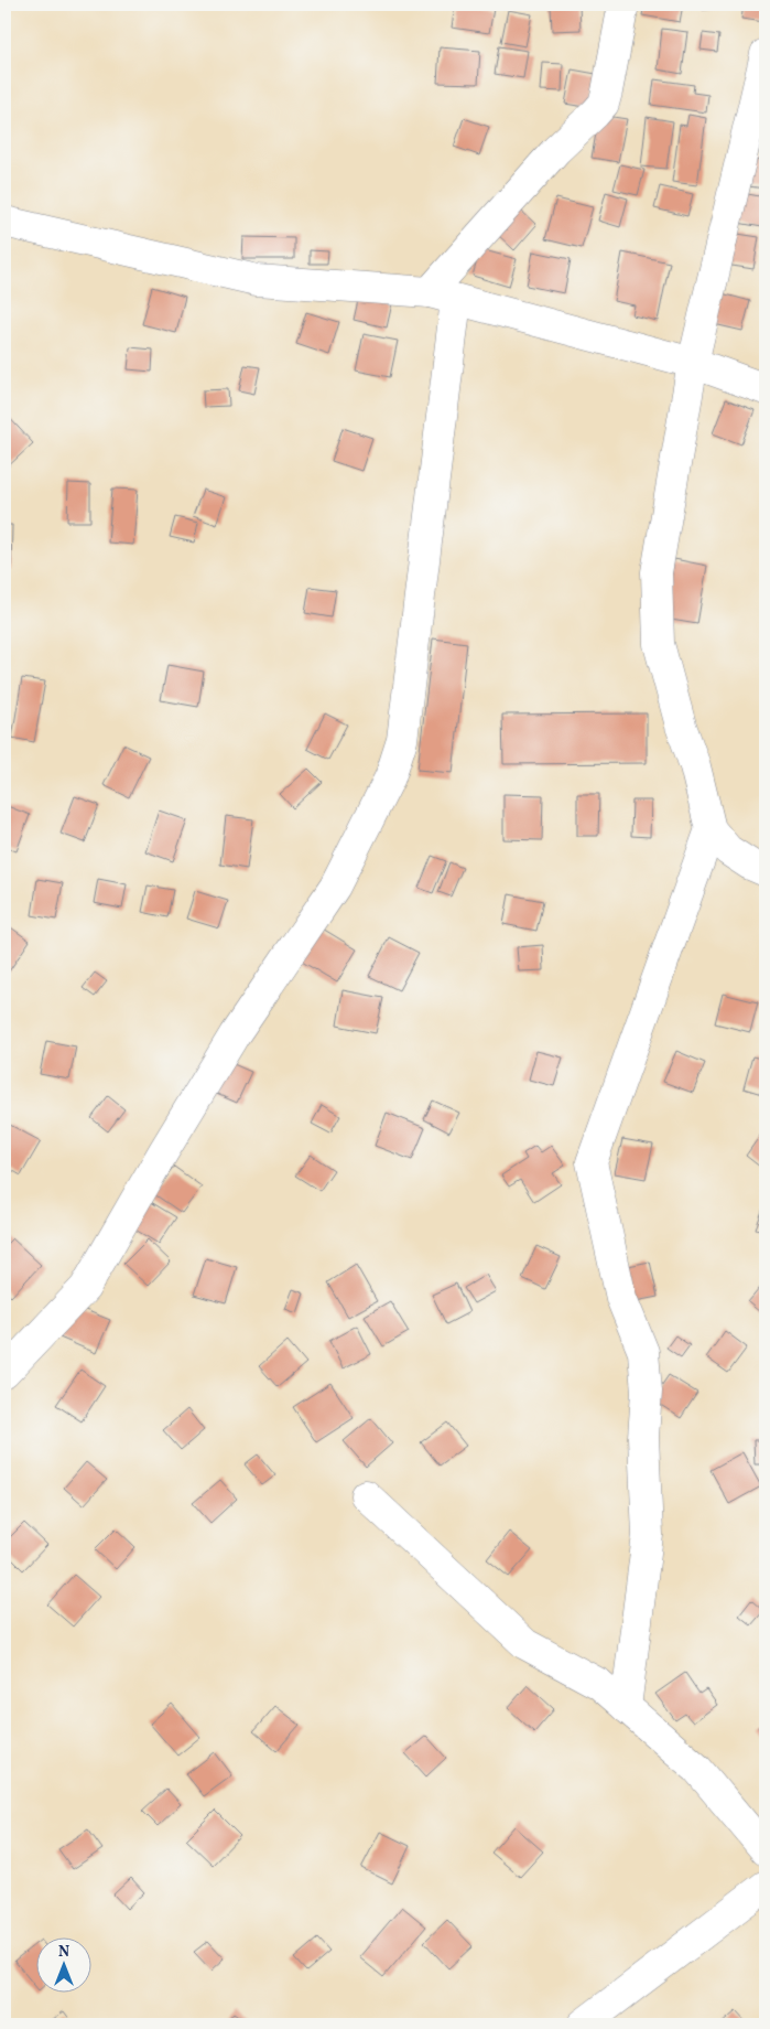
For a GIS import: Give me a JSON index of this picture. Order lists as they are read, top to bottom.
{
  "north": "top"
}
